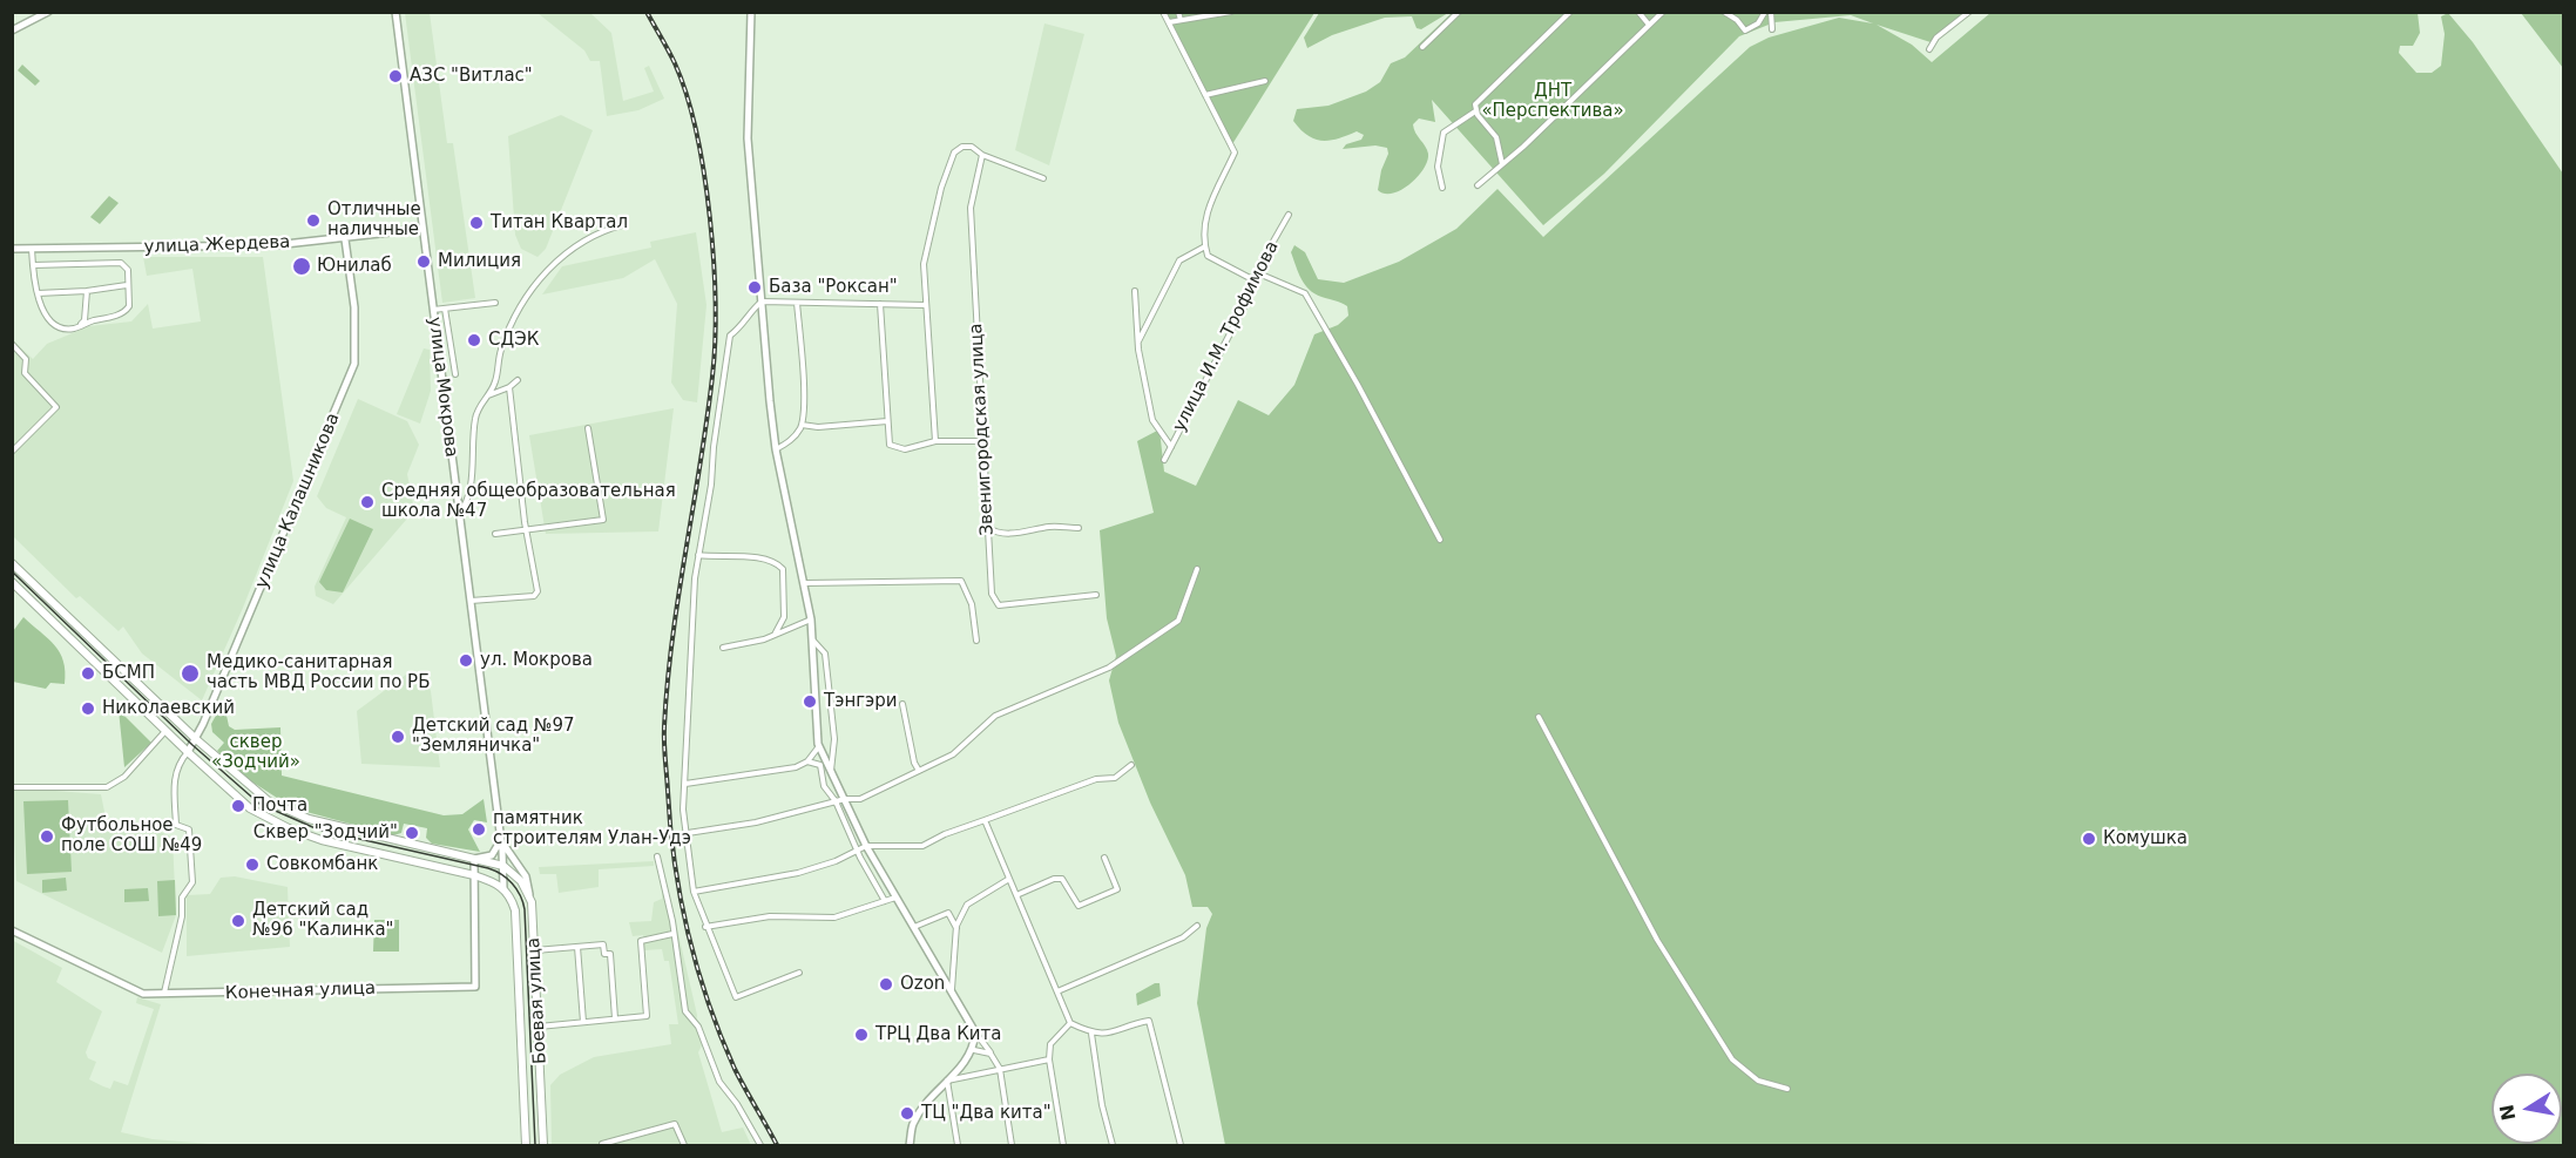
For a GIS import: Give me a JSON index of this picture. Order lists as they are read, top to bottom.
{
  "streets": {
    "main road": [
      "улица Жердева",
      "улица Мокрова",
      "улица Калашникова",
      "Конечная улица",
      "Боевая улица"
    ],
    "street": ["улица И.М. Трофимова", "Звенигородская улица"]
  },
  "crossings": [
    ["улица Жердева", "улица Мокрова"],
    ["улица Жердева", "улица Калашникова"],
    ["улица Мокрова", "Боевая улица"]
  ],
  "parks": ["ДНТ «Перспектива»", "сквер «Зодчий»"],
  "places": [
    "АЗС \"Витлас\"",
    "Отличные наличные",
    "Титан Квартал",
    "Милиция",
    "Юнилаб",
    "База \"Роксан\"",
    "СДЭК",
    "Средняя общеобразовательная школа №47",
    "ул. Мокрова",
    "БСМП",
    "Медико-санитарная часть МВД России по РБ",
    "Тэнгэри",
    "Николаевский",
    "Детский сад №97 \"Земляничка\"",
    "Почта",
    "памятник строителям Улан-Удэ",
    "Сквер \"Зодчий\"",
    "Футбольное поле СОШ №49",
    "Комушка",
    "Совкомбанк",
    "Детский сад №96 \"Калинка\"",
    "Ozon",
    "ТРЦ Два Кита",
    "ТЦ \"Два кита\""
  ],
  "north": "left"
}
